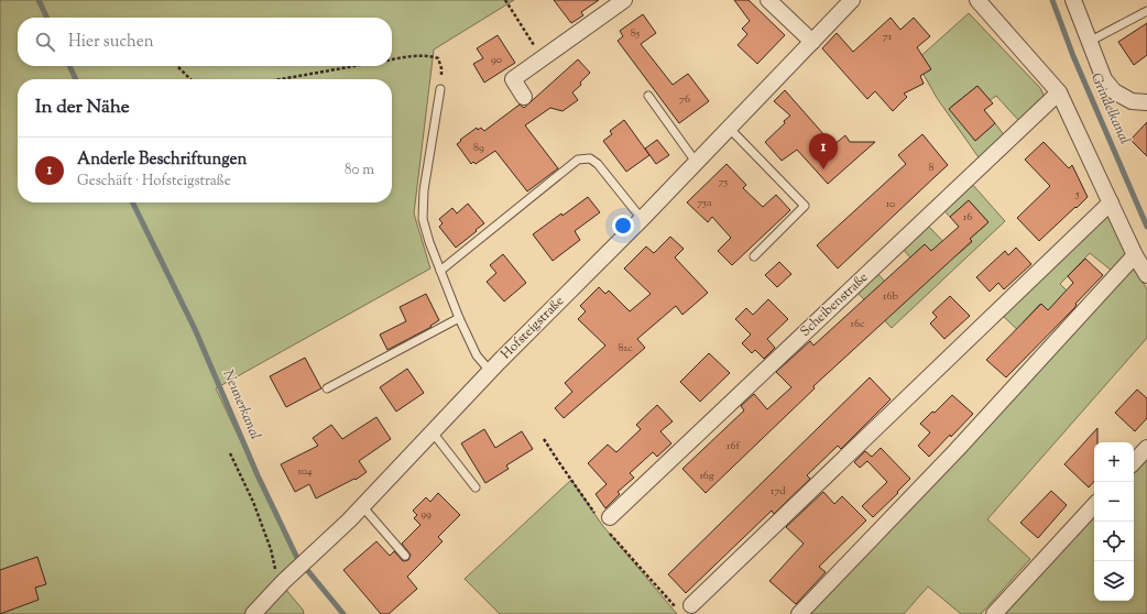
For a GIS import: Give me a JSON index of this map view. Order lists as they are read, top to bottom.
{
  "streets": {
    "street": ["Scheibenstraße", "Hofsteigstraße"]
  },
  "water": ["Grindelkanal", "Neunerkanal"],
  "house_numbers": [
    "85",
    "71",
    "90",
    "76",
    "89",
    "8",
    "75",
    "5",
    "75a",
    "10",
    "16",
    "16b",
    "16c",
    "81c",
    "16f",
    "104",
    "16g",
    "17d",
    "99"
  ],
  "page": {
    "search": "Hier suchen",
    "heading": "In der Nähe",
    "pins": "1",
    "list": [
      {
        "mark": "1",
        "name": "Anderle Beschriftungen",
        "note": "Geschäft · Hofsteigstraße",
        "value": "80 m"
      }
    ],
    "map_buttons": ["+", "−"]
  }
}
